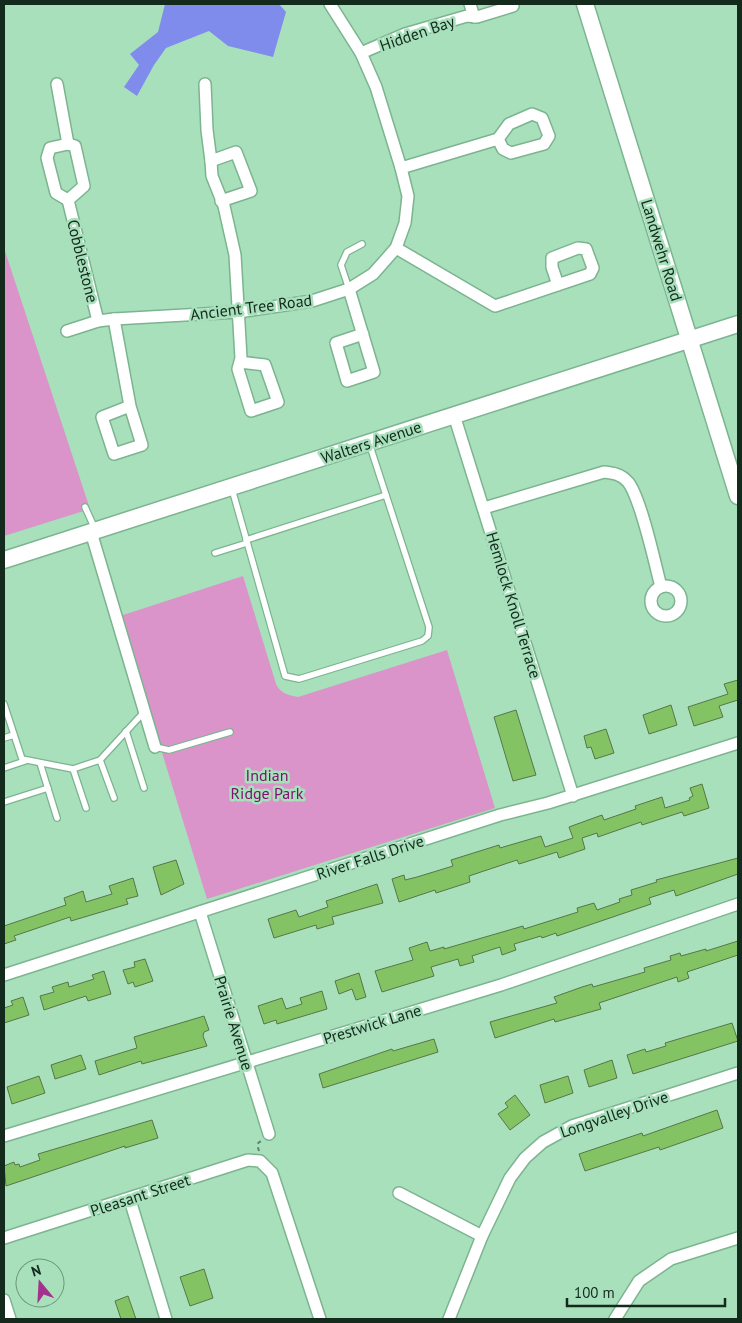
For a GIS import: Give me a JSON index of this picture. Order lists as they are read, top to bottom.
{
  "streets": {
    "main road": ["Landwehr Road", "Walters Avenue"],
    "street": [
      "Hidden Bay",
      "Cobblestone",
      "Ancient Tree Road",
      "Hemlock Knoll Terrace",
      "River Falls Drive",
      "Prairie Avenue",
      "Prestwick Lane",
      "Longvalley Drive",
      "Pleasant Street"
    ]
  },
  "crossings": [
    ["Hidden Bay", "Ancient Tree Road"],
    ["Landwehr Road", "Walters Avenue"],
    ["Cobblestone", "Ancient Tree Road"],
    ["Walters Avenue", "Hemlock Knoll Terrace"],
    ["Hemlock Knoll Terrace", "River Falls Drive"],
    ["River Falls Drive", "Prairie Avenue"],
    ["Prairie Avenue", "Prestwick Lane"]
  ],
  "parks": ["Indian Ridge Park"],
  "scale_bar": "100 m",
  "north": "top"
}
